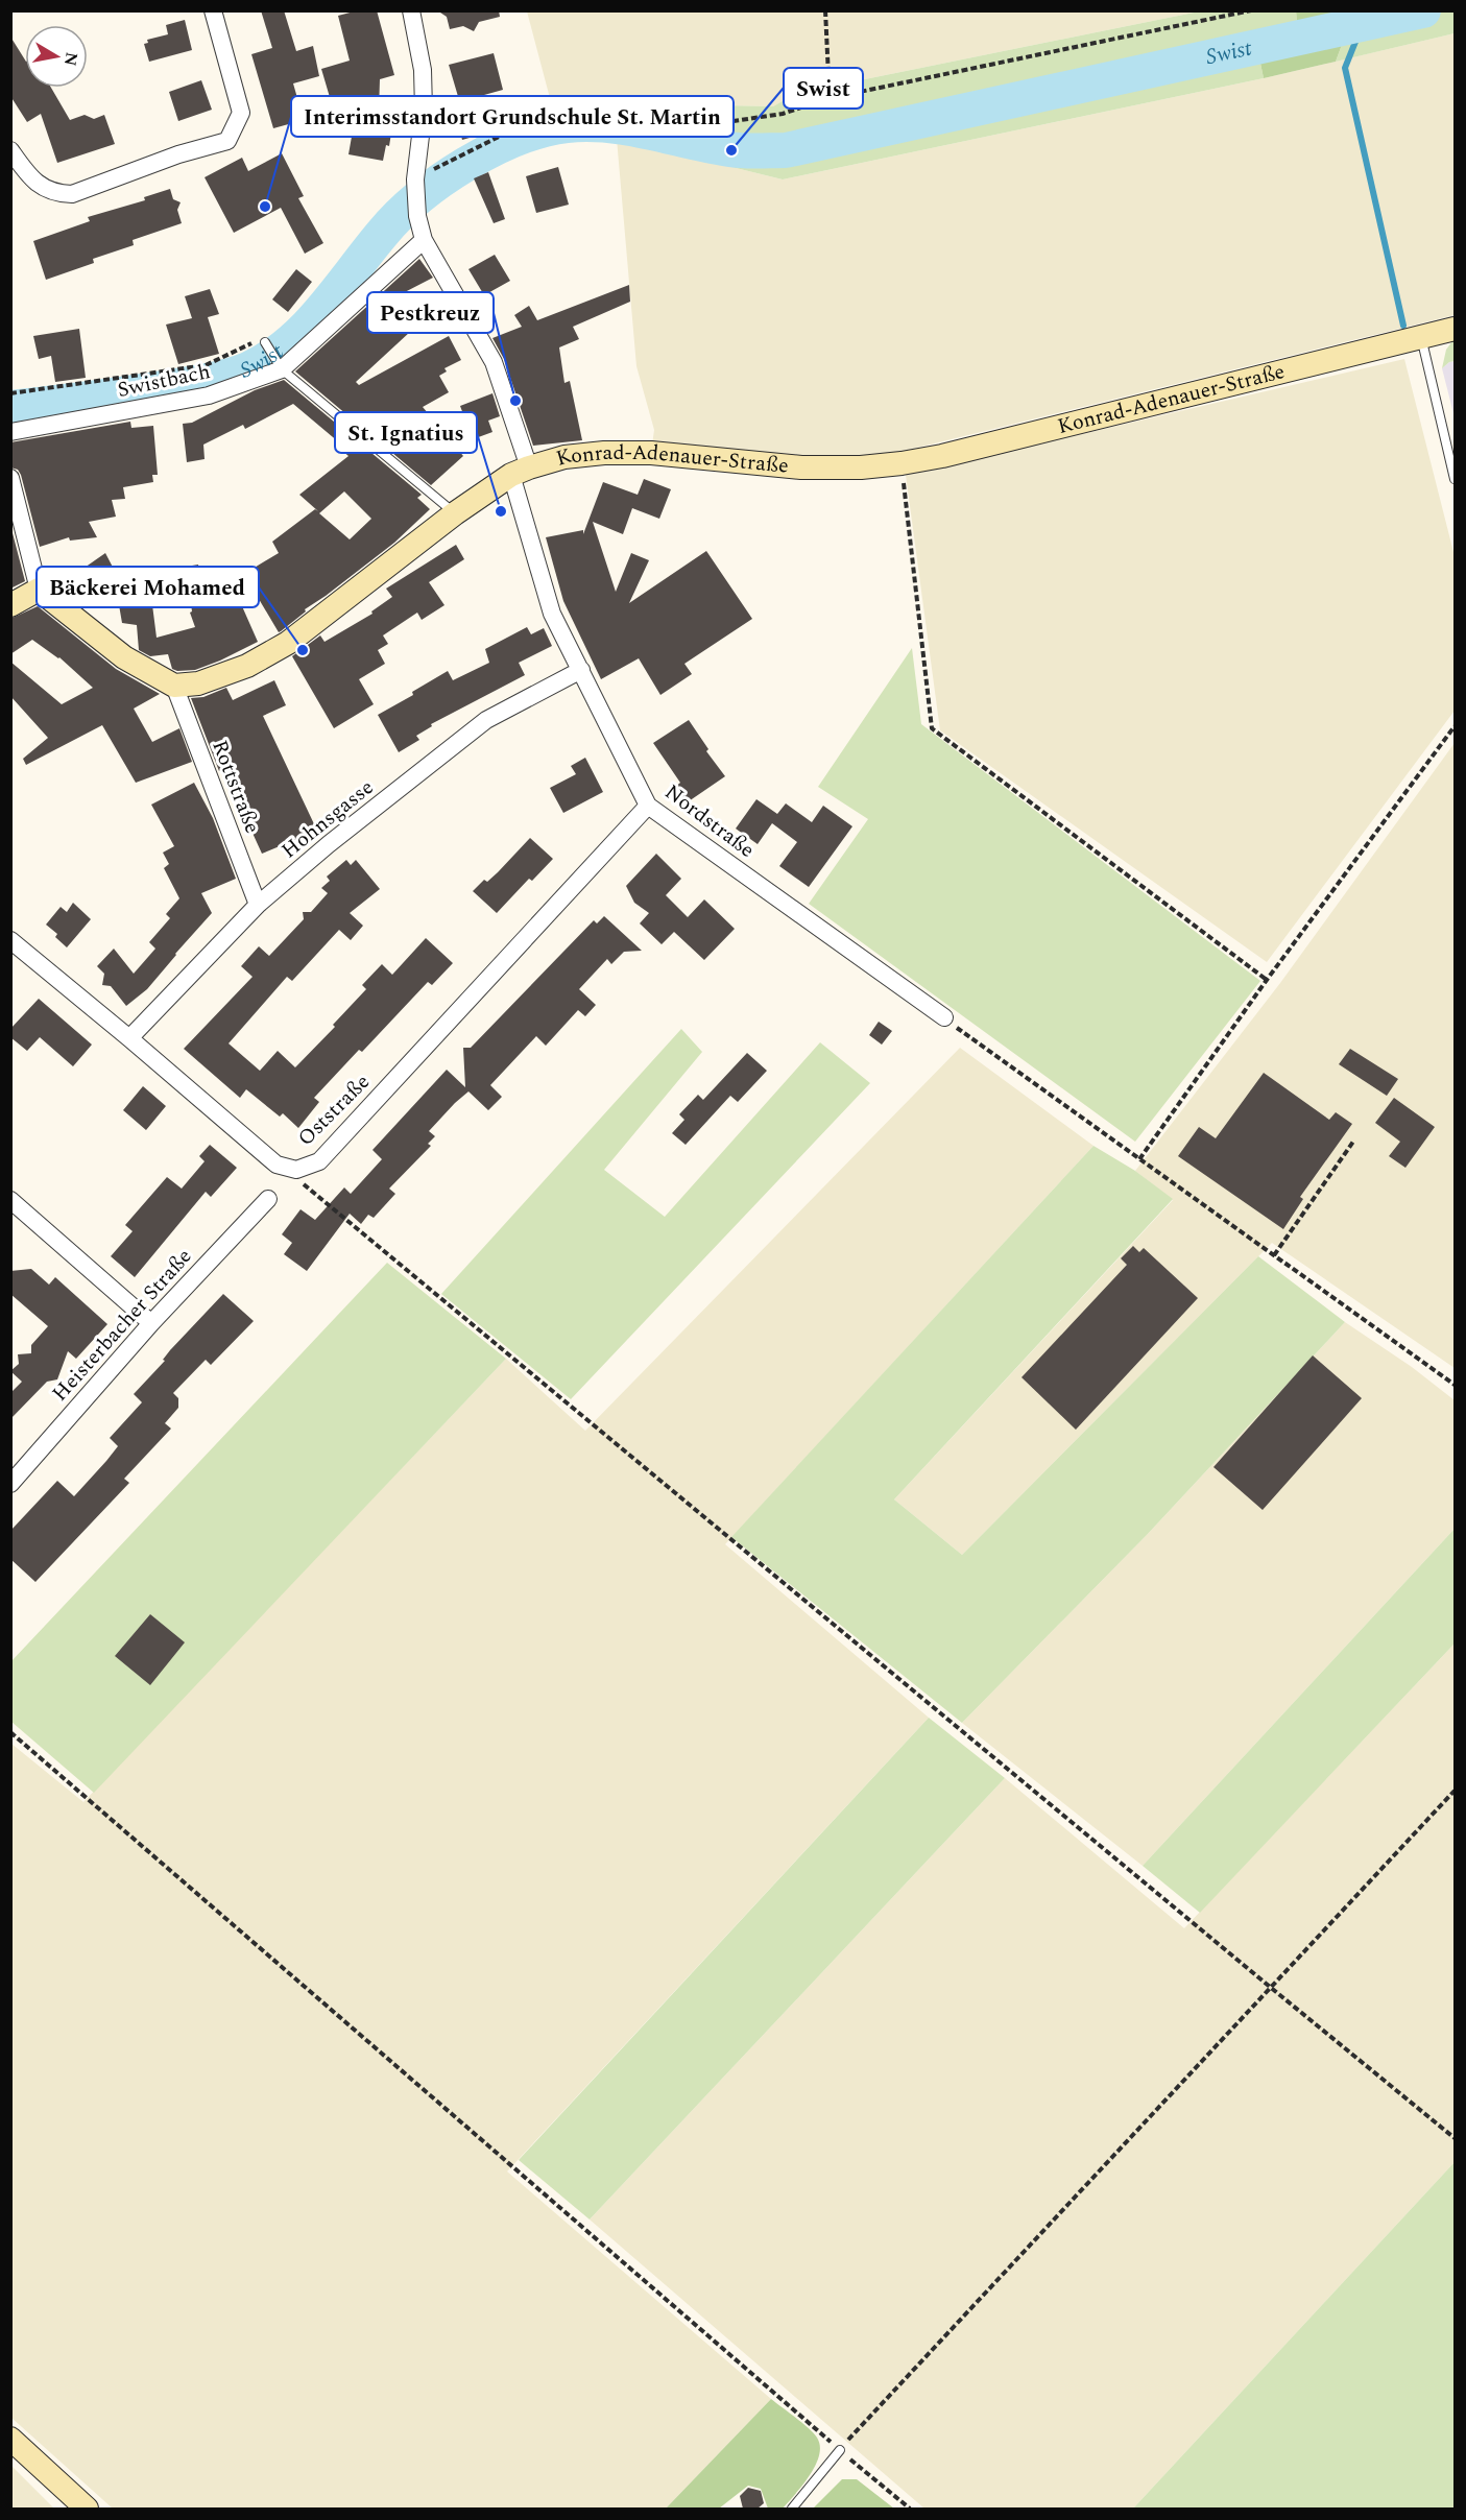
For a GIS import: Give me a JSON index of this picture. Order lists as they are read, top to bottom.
{
  "streets": {
    "main road": ["Konrad-Adenauer-Straße"],
    "street": [
      "Swistbach",
      "Rottstraße",
      "Hohnsgasse",
      "Nordstraße",
      "Oststraße",
      "Heisterbacher Straße"
    ]
  },
  "crossings": [
    ["Swistbach", "Nordstraße"],
    ["Konrad-Adenauer-Straße", "Rottstraße"],
    ["Konrad-Adenauer-Straße", "Nordstraße"],
    ["Rottstraße", "Hohnsgasse"],
    ["Hohnsgasse", "Nordstraße"],
    ["Hohnsgasse", "Oststraße"],
    ["Nordstraße", "Oststraße"]
  ],
  "water": ["Swist"],
  "places": [
    "Swist",
    "Interimsstandort Grundschule St. Martin",
    "Pestkreuz",
    "St. Ignatius",
    "Bäckerei Mohamed"
  ],
  "north": "right"
}
